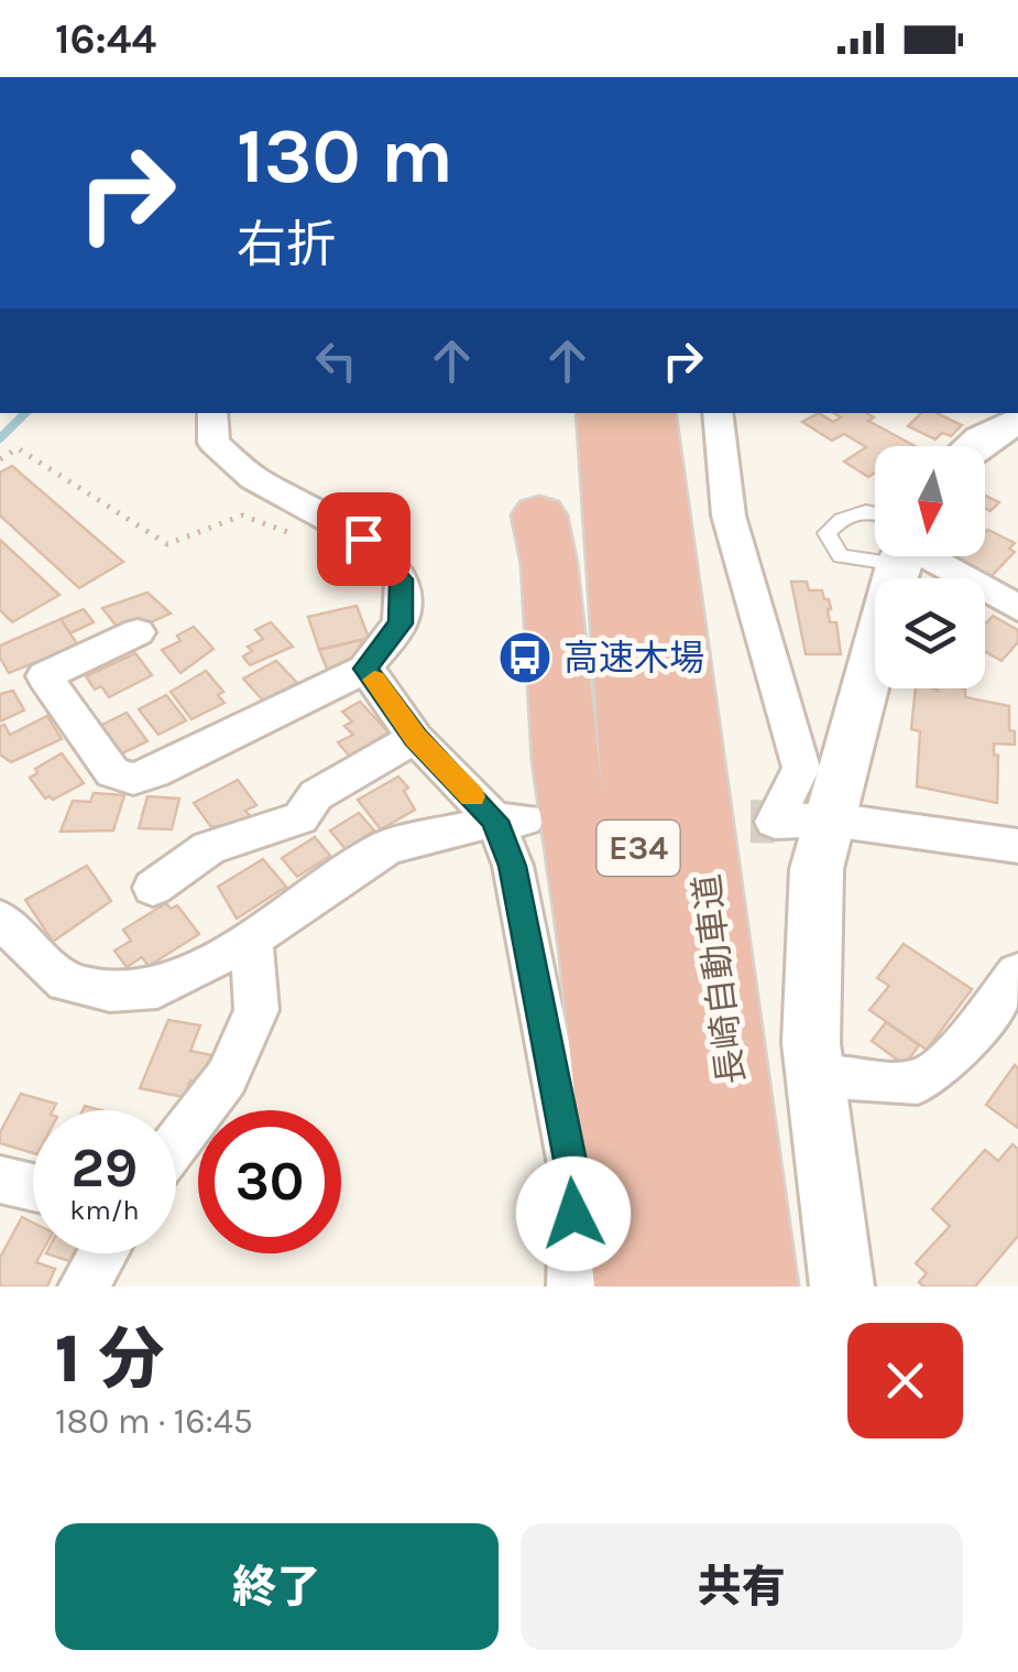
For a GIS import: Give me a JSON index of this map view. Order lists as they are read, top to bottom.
{
  "streets": {
    "highway": ["E34", "長崎自動車道"]
  },
  "places": {
    "bus stop": ["高速木場"]
  },
  "north": "bottom",
  "page": {
    "status": "16:44",
    "turn": ["130 m", "右折"],
    "speed": "29 km/h",
    "limit": "30",
    "heading": ["1 分", "180 m · 16:45"],
    "buttons": ["終了", "共有"]
  }
}
